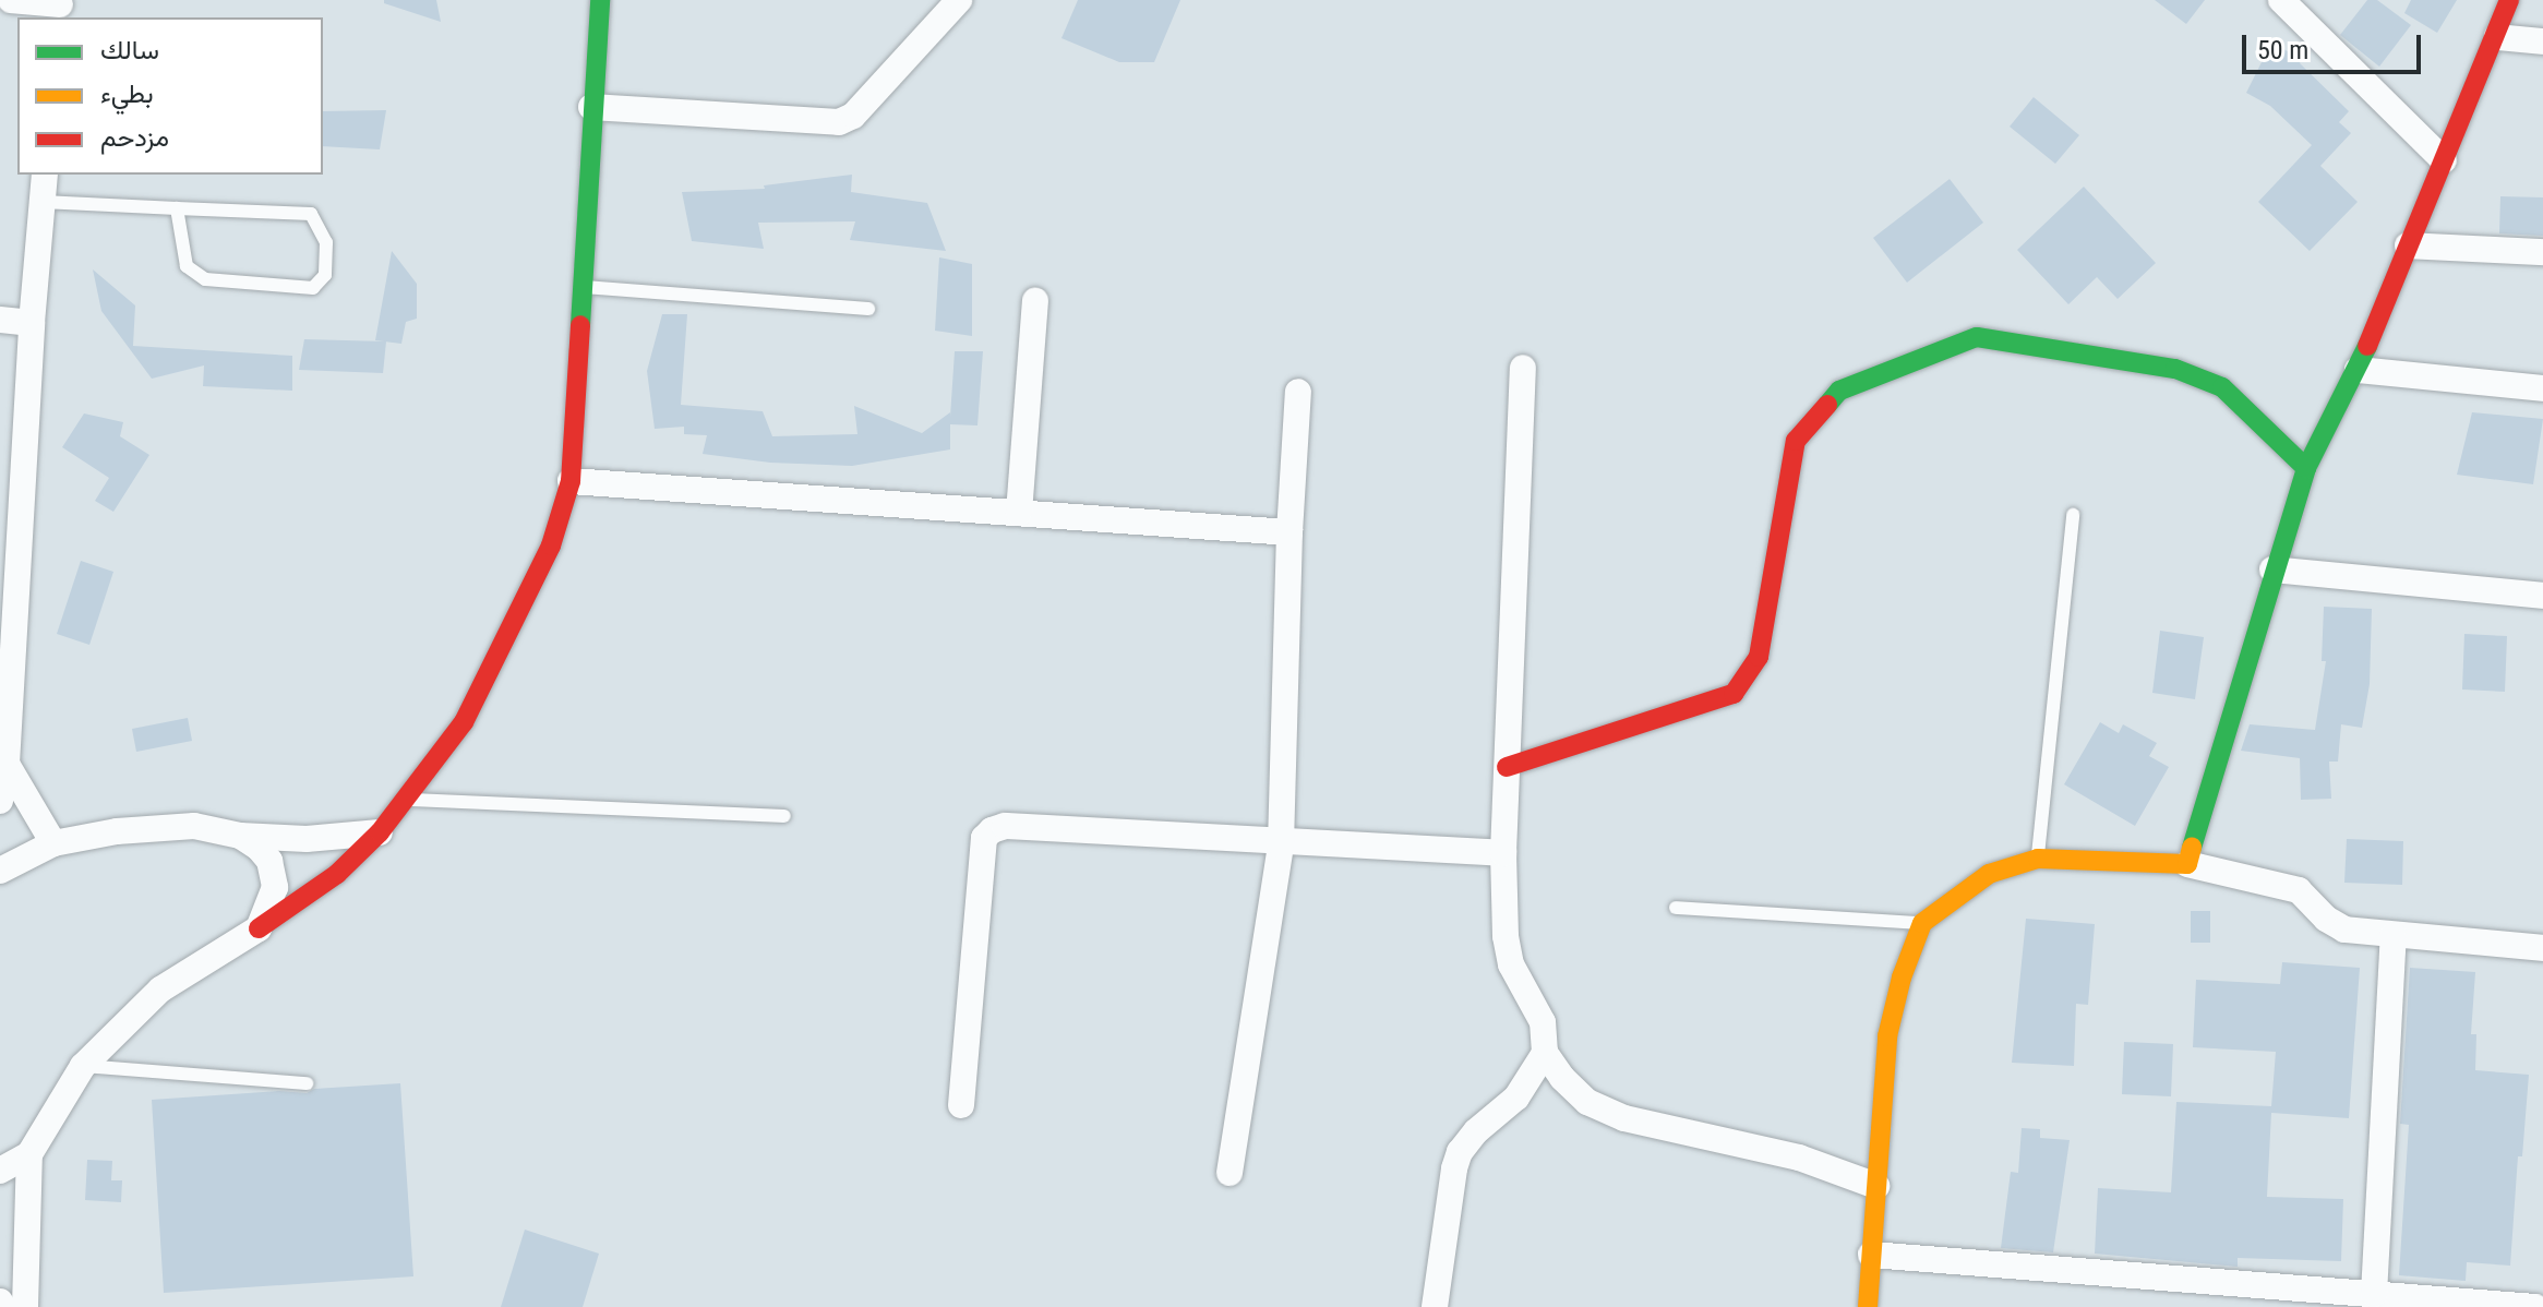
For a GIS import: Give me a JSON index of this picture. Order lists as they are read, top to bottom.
{
  "legend": ["سالك", "بطيء", "مزدحم"],
  "scale_bar": "50 m"
}
